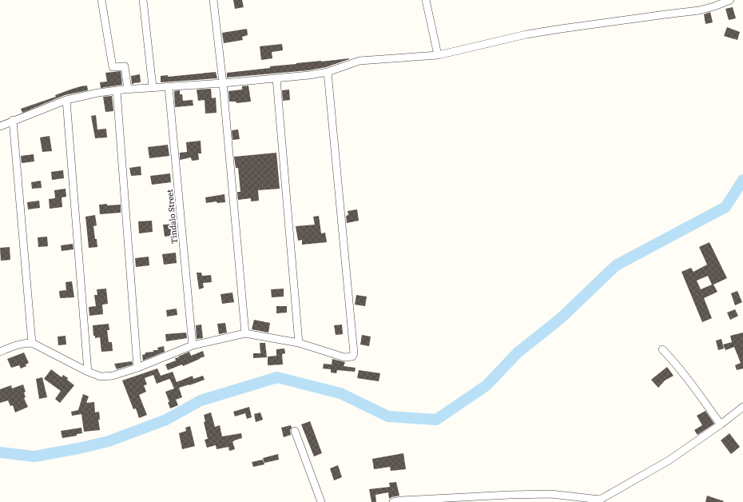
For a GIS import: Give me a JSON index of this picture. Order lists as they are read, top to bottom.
{
  "streets": {
    "street": ["Tindalo Street"]
  }
}
